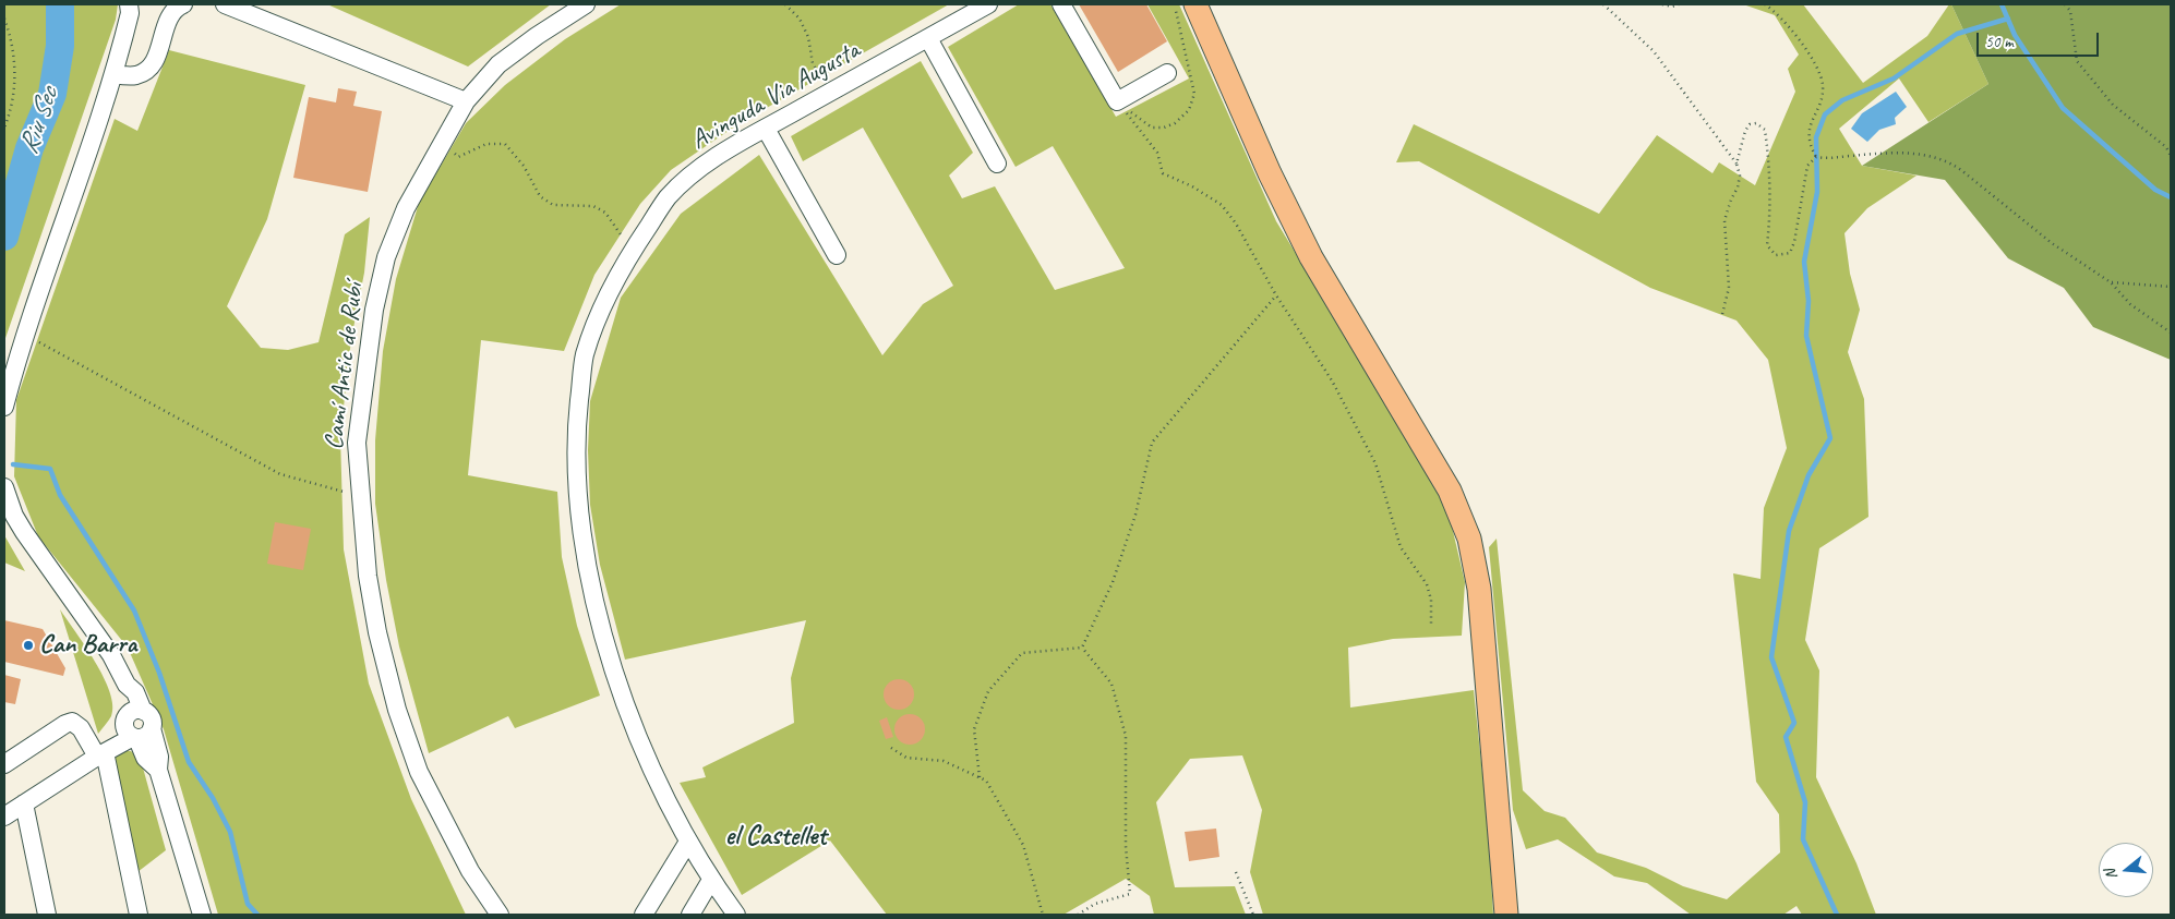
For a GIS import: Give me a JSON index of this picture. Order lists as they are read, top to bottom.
{
  "streets": {
    "street": ["Avinguda Via Augusta", "Camí Antic de Rubí"]
  },
  "districts": ["el Castellet"],
  "water": ["Riu Sec"],
  "places": ["Can Barra"],
  "scale_bar": "50 m",
  "north": "left"
}
